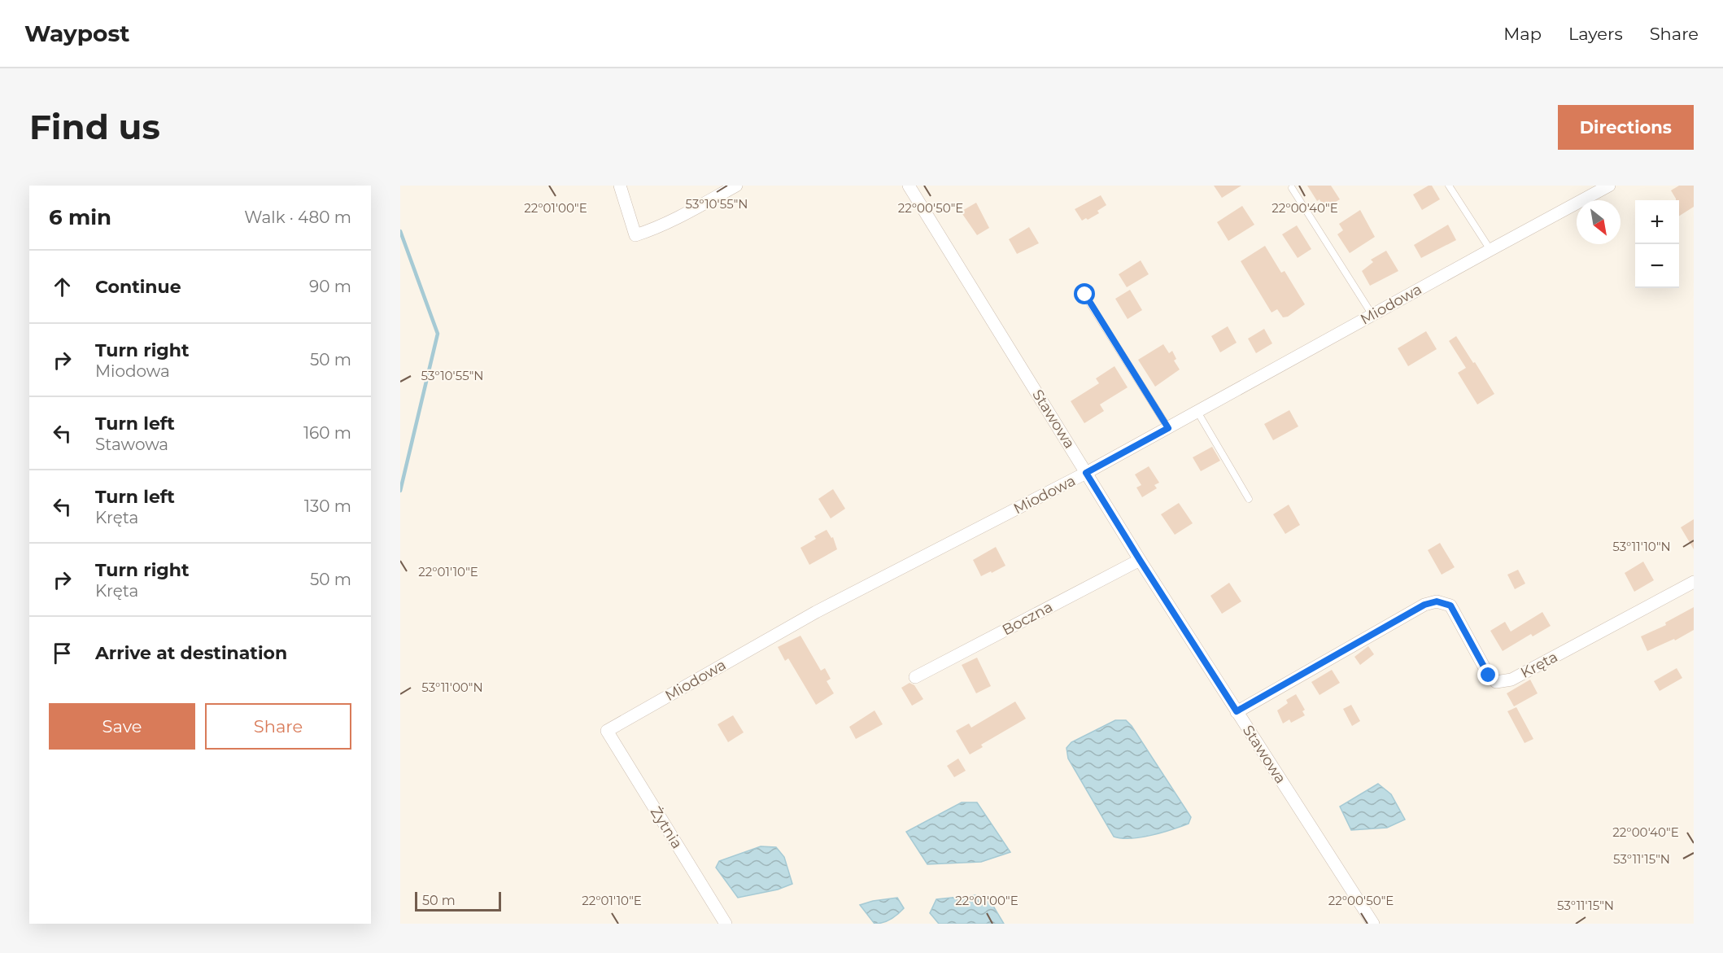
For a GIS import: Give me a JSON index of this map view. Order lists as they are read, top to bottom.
{
  "streets": {
    "street": [
      "Miodowa",
      "Stawowa",
      "Boczna",
      "Kręta",
      "Żytnia"
    ]
  },
  "crossings": [
    ["Miodowa", "Stawowa"],
    ["Miodowa", "Żytnia"],
    ["Stawowa", "Boczna"],
    ["Stawowa", "Kręta"]
  ],
  "scale_bar": "50 m",
  "north": "bottom right",
  "page": {
    "header": "Waypost",
    "nav": ["Map", "Layers", "Share"],
    "buttons": [
      "Directions",
      ["Save", "Share"]
    ],
    "title": "Find us",
    "heading": ["6 min", "Walk · 480 m"],
    "map_buttons": ["+", "−"],
    "list": [
      ["Continue", "90 m"],
      ["Turn right", "Miodowa", "50 m"],
      ["Turn left", "Stawowa", "160 m"],
      ["Turn left", "Kręta", "130 m"],
      ["Turn right", "Kręta", "50 m"],
      "Arrive at destination"
    ],
    "scale": "50 m"
  },
  "coordinates": [
    "53°10'55\"N",
    "22°01'00\"E",
    "22°00'50\"E",
    "22°00'40\"E",
    "53°11'10\"N",
    "22°01'10\"E",
    "53°11'00\"N",
    "53°11'15\"N"
  ]
}
